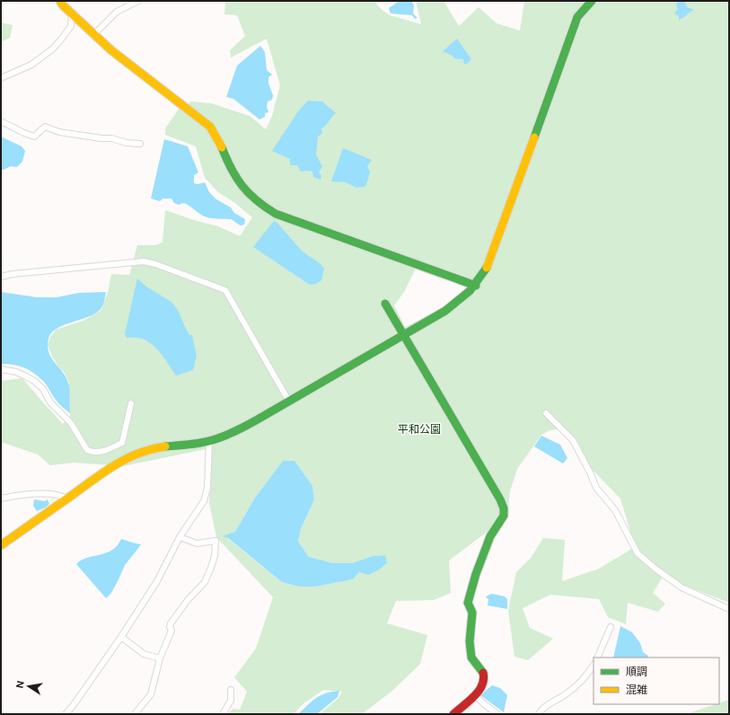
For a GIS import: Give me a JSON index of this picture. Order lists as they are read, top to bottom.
{
  "parks": ["平和公園"],
  "legend": ["順調", "混雑"],
  "north": "left"
}
